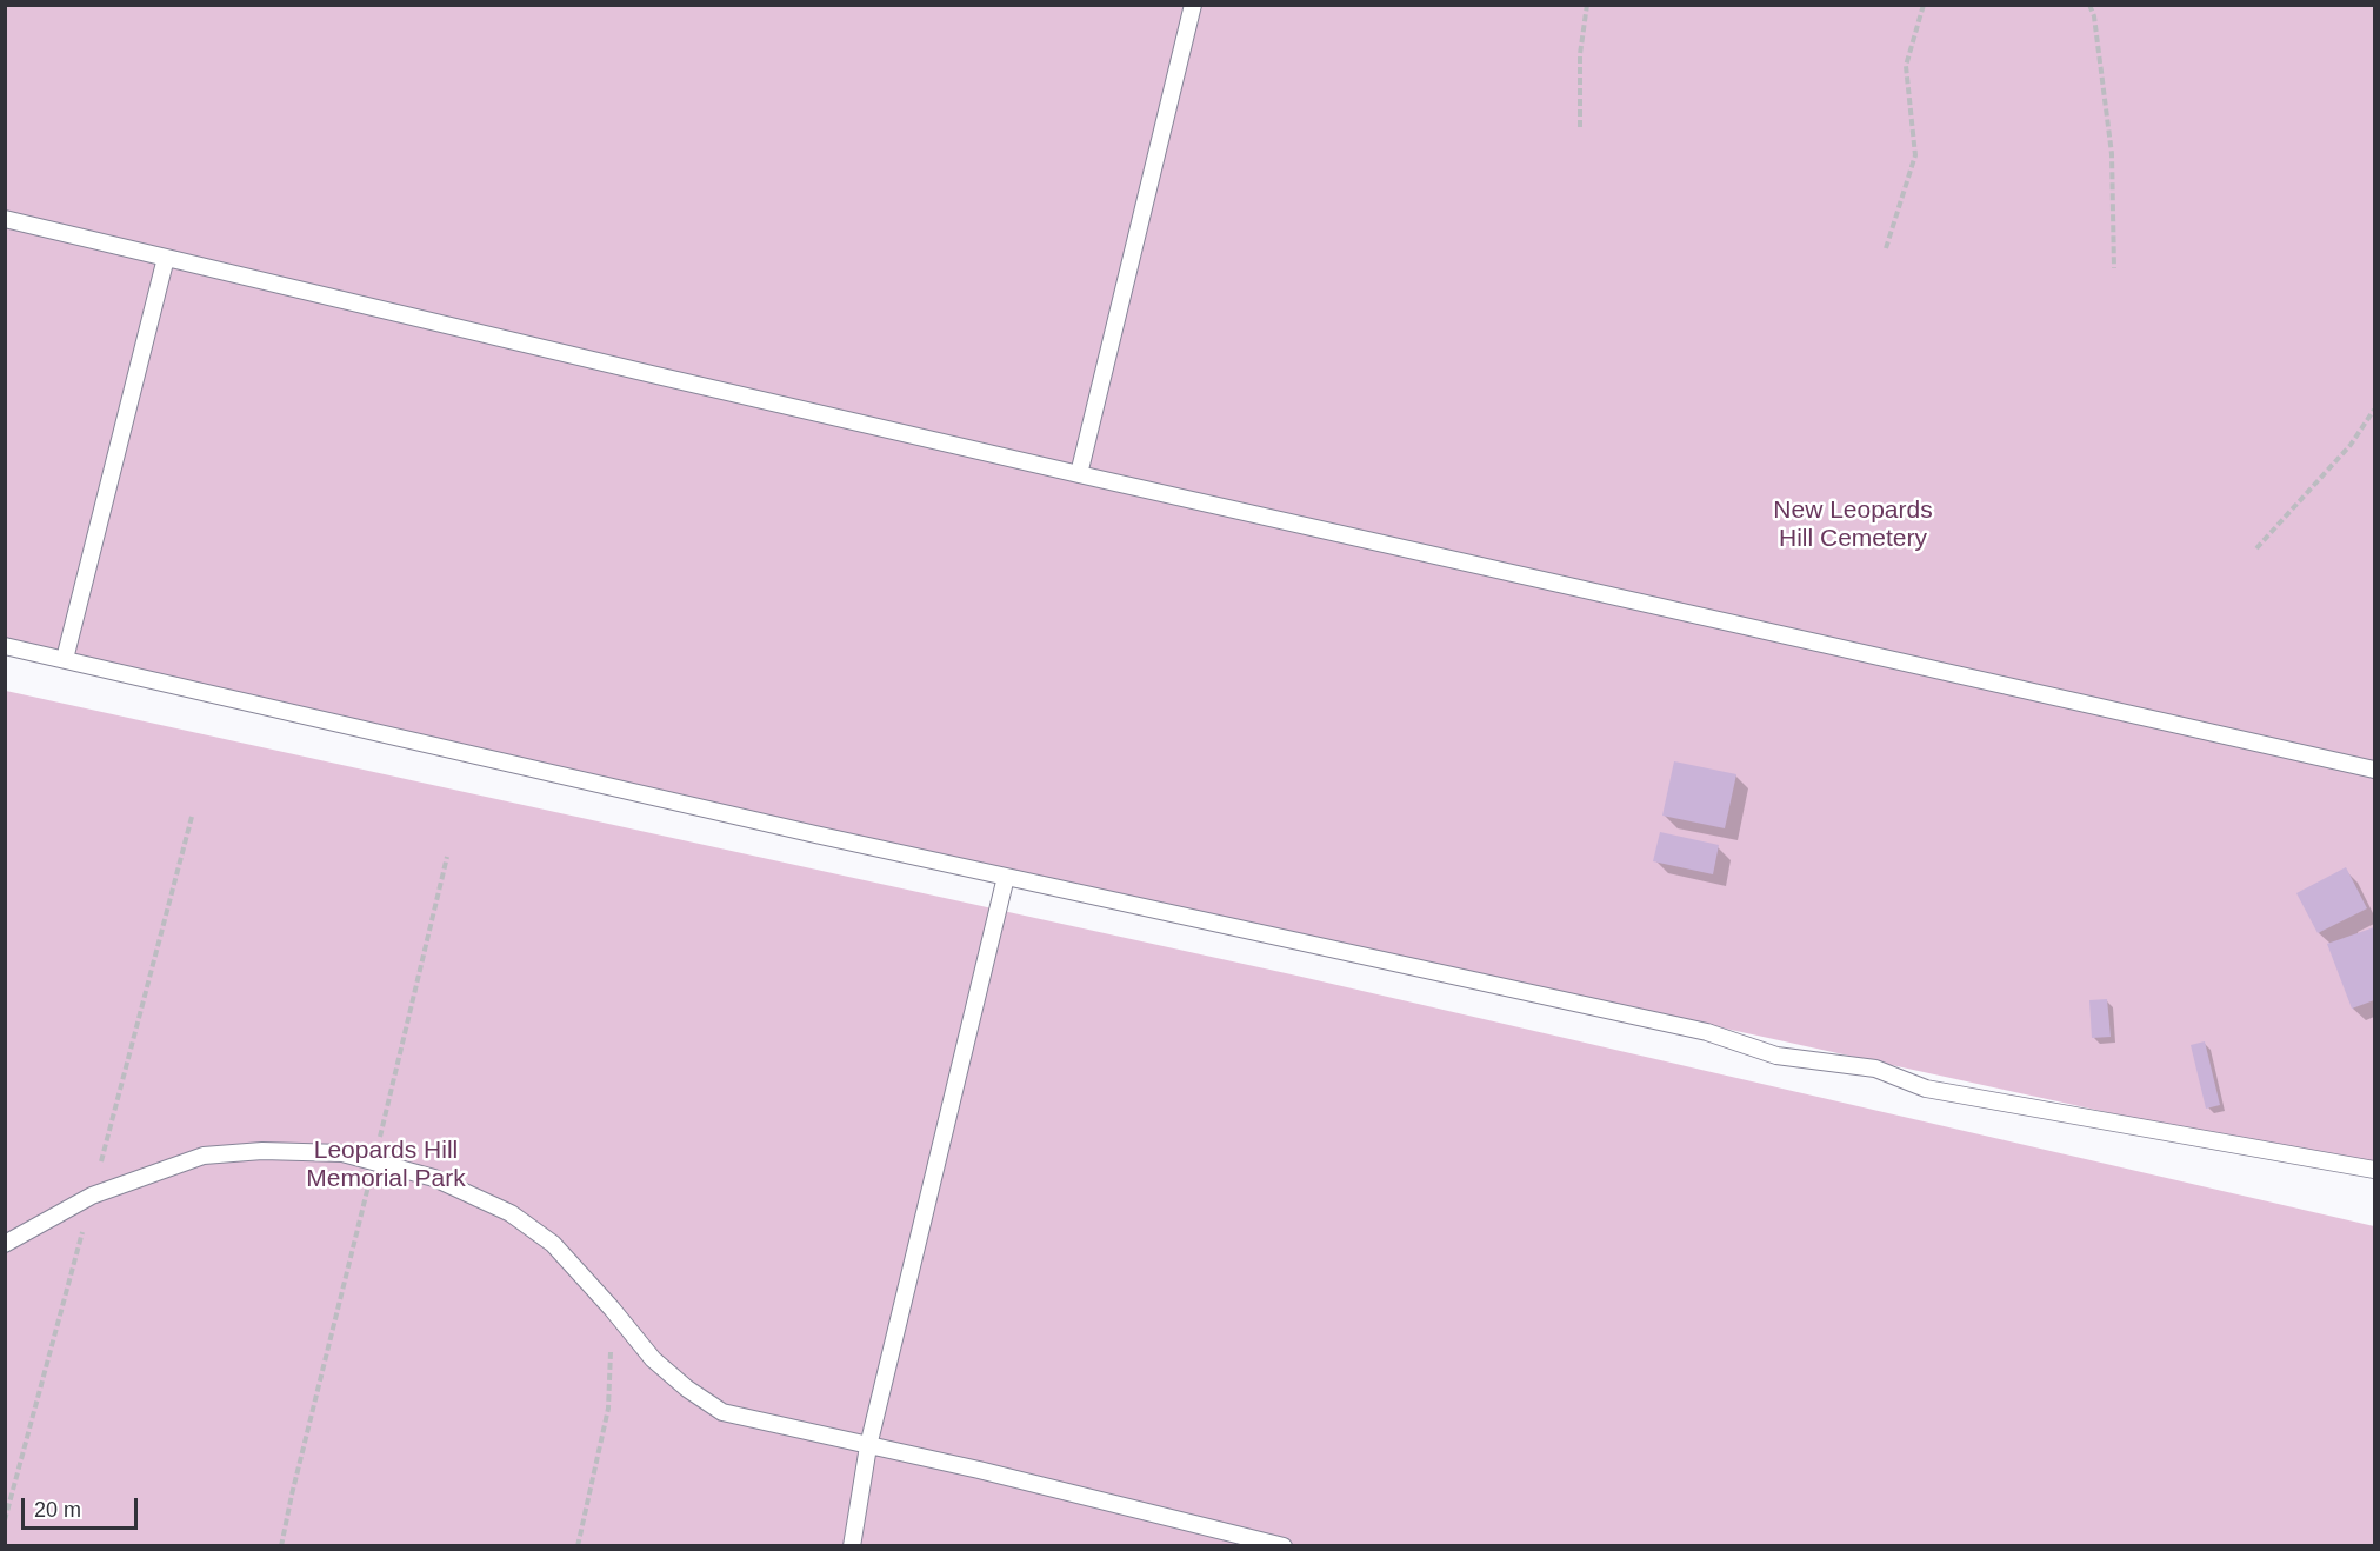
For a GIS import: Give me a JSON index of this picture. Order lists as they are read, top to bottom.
{
  "parks": ["New Leopards Hill Cemetery", "Leopards Hill Memorial Park"],
  "scale_bar": "20 m"
}
